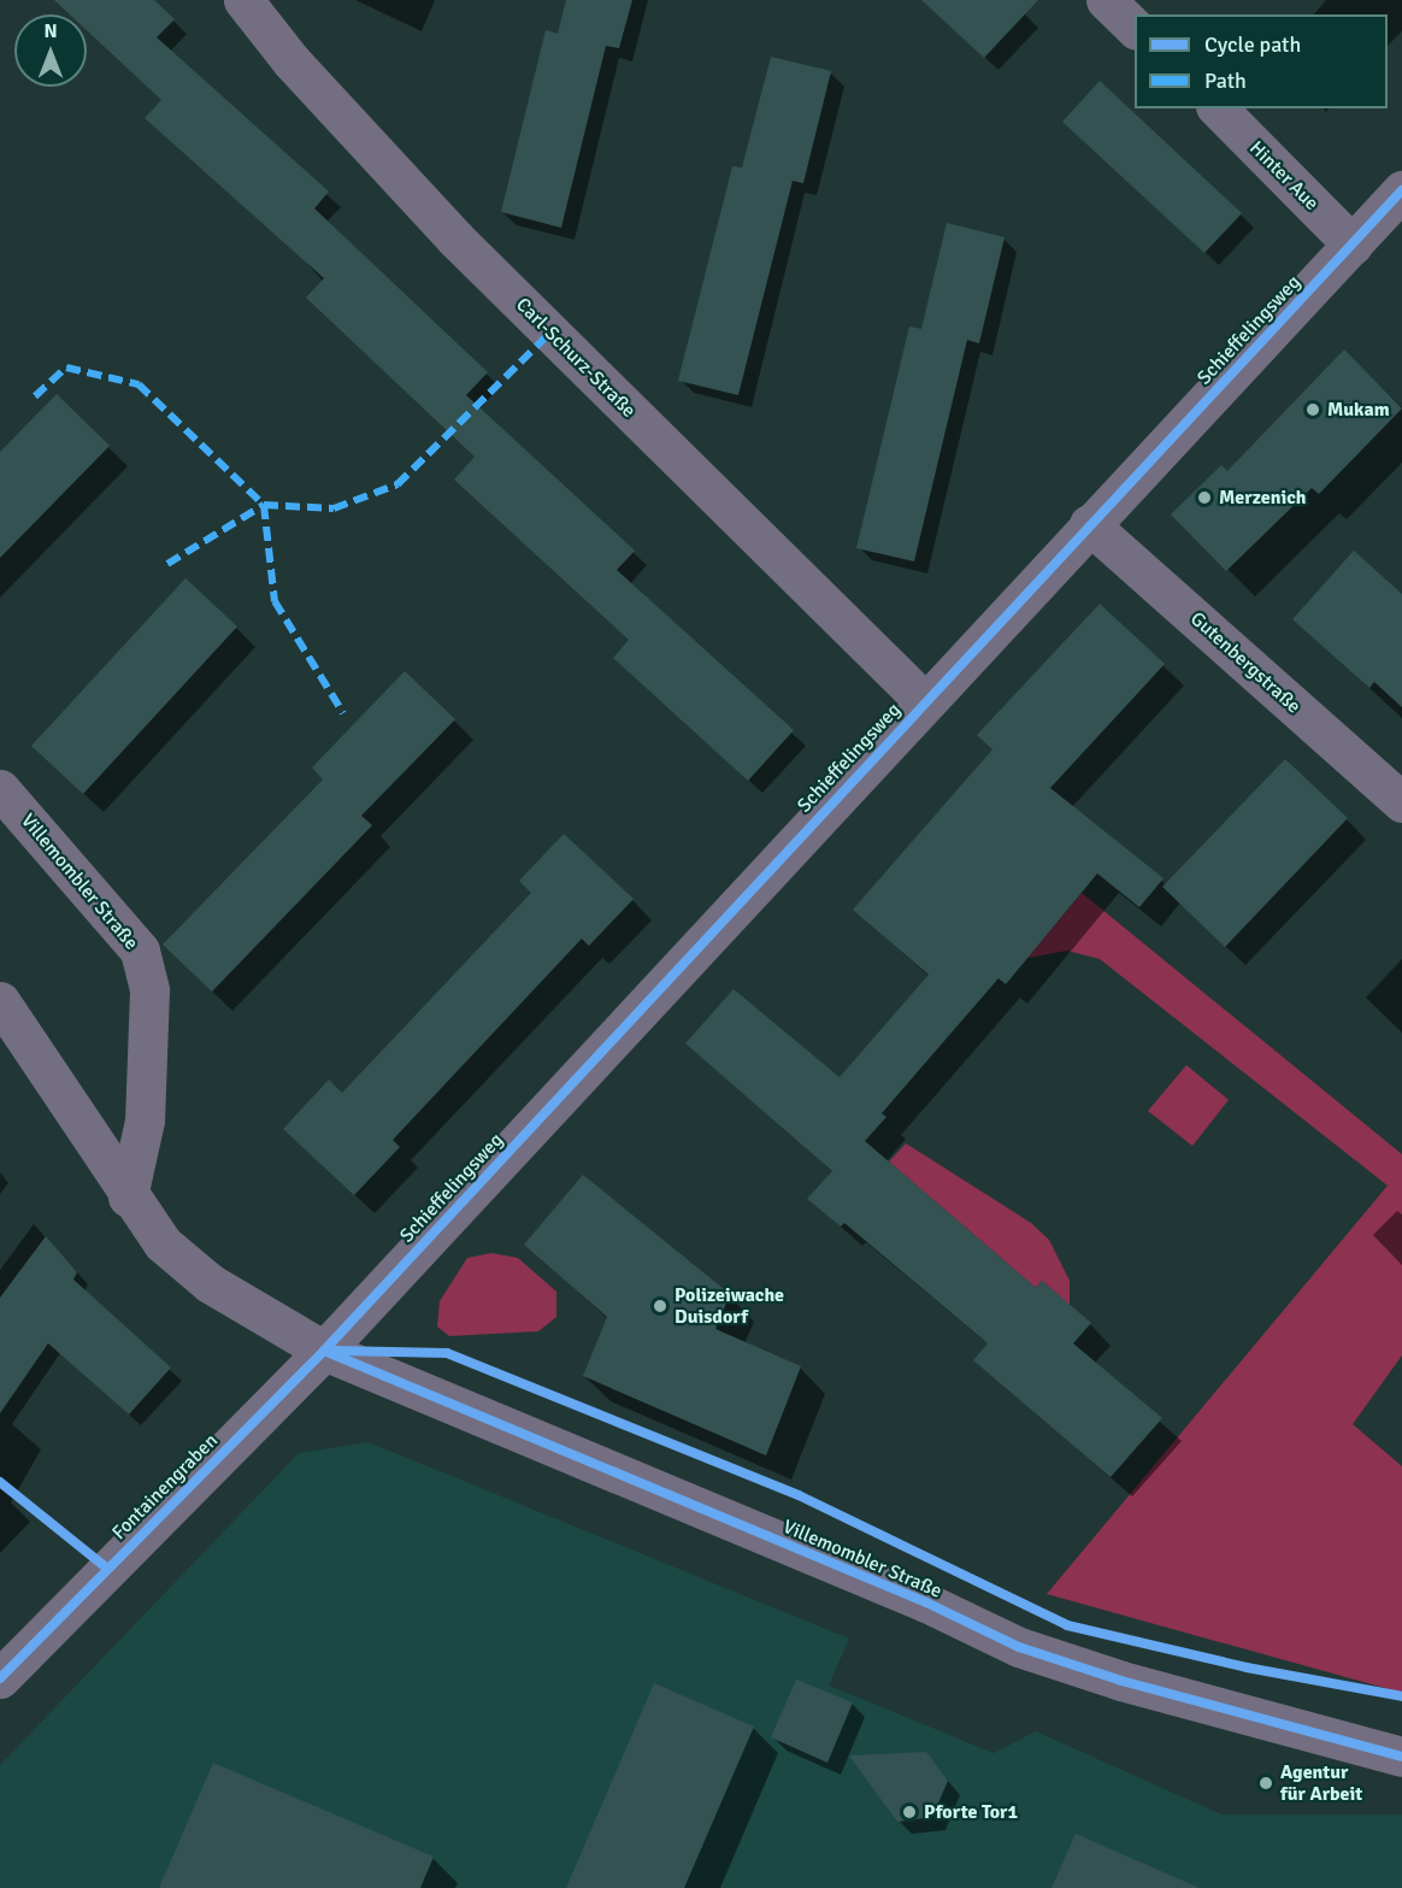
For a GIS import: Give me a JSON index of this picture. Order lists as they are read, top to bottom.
{
  "streets": {
    "street": [
      "Hinter Aue",
      "Schieffelingsweg",
      "Carl-Schurz-Straße",
      "Gutenbergstraße",
      "Villemombler Straße",
      "Fontainengraben"
    ]
  },
  "crossings": [
    ["Hinter Aue", "Schieffelingsweg"],
    ["Schieffelingsweg", "Carl-Schurz-Straße"],
    ["Schieffelingsweg", "Gutenbergstraße"],
    ["Schieffelingsweg", "Villemombler Straße"],
    ["Schieffelingsweg", "Fontainengraben"],
    ["Villemombler Straße", "Fontainengraben"]
  ],
  "places": [
    "Mukam",
    "Merzenich",
    "Polizeiwache Duisdorf",
    "Agentur für Arbeit",
    "Pforte Tor1"
  ],
  "legend": ["Cycle path", "Path"],
  "north": "top"
}
